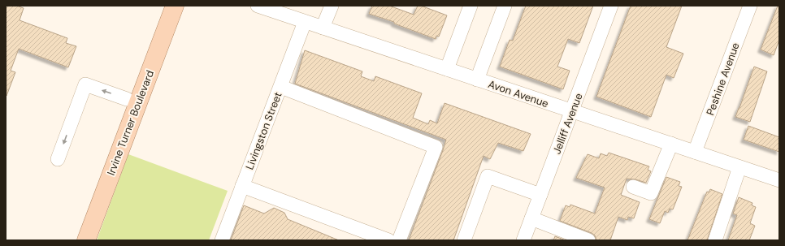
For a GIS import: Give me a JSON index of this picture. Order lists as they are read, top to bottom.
{
  "streets": {
    "main road": ["Irvine Turner Boulevard"],
    "street": [
      "Peshine Avenue",
      "Avon Avenue",
      "Jelliff Avenue",
      "Livingston Street"
    ]
  },
  "crossings": [
    ["Peshine Avenue", "Avon Avenue"],
    ["Avon Avenue", "Jelliff Avenue"],
    ["Avon Avenue", "Livingston Street"]
  ]
}
